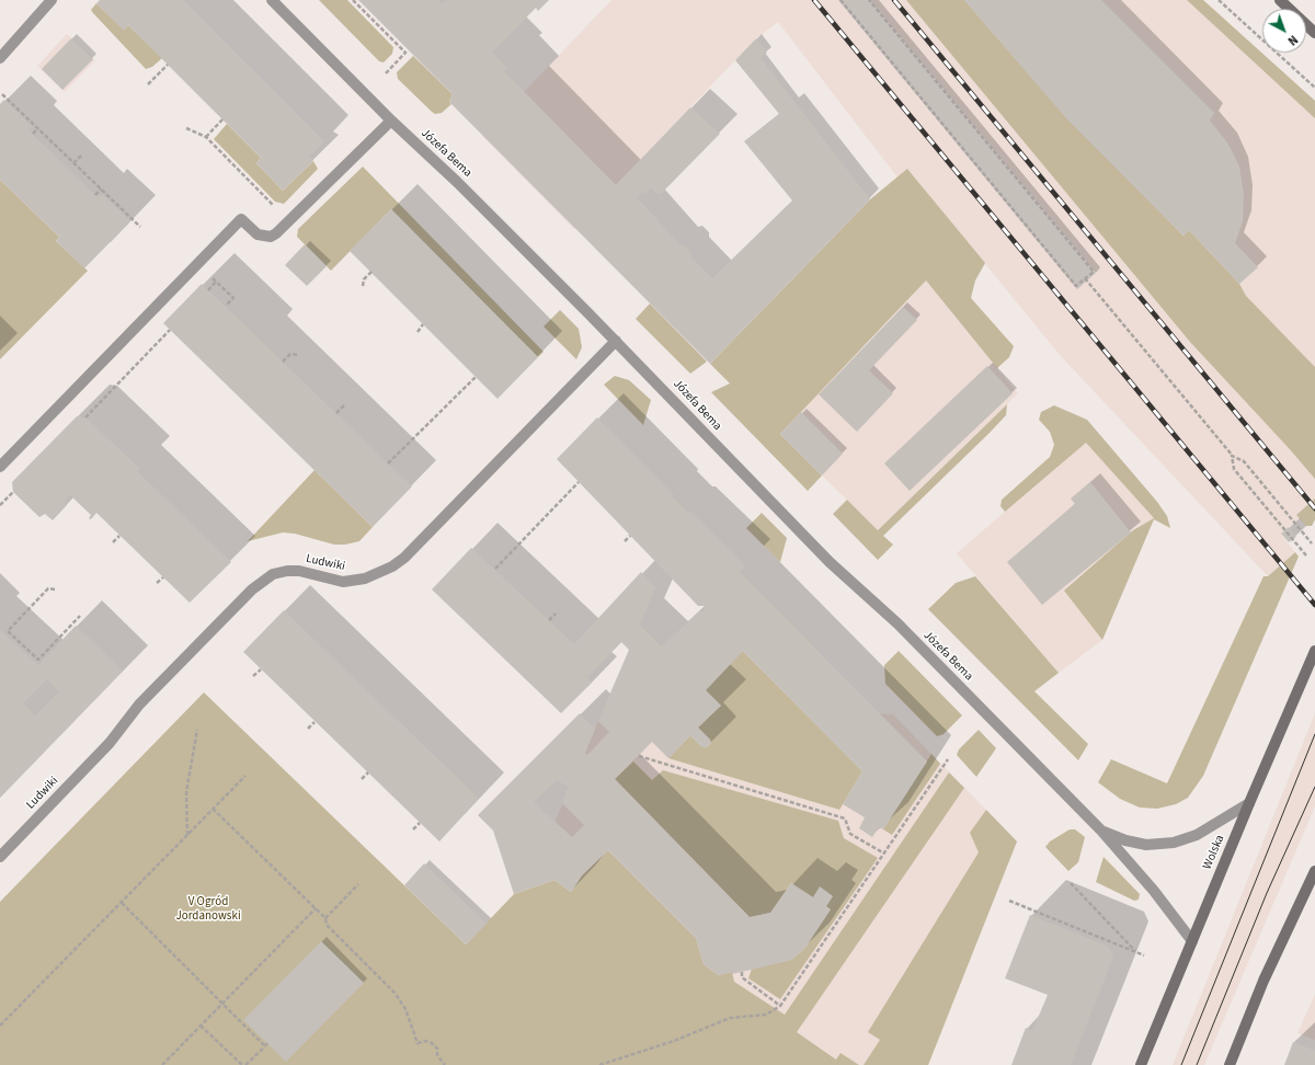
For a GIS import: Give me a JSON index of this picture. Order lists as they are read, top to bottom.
{
  "streets": {
    "main road": ["Wolska"],
    "street": ["Józefa Bema", "Ludwiki"]
  },
  "crossings": [
    ["Józefa Bema", "Ludwiki"],
    ["Józefa Bema", "Wolska"]
  ],
  "parks": ["V Ogród Jordanowski"],
  "north": "bottom right"
}
